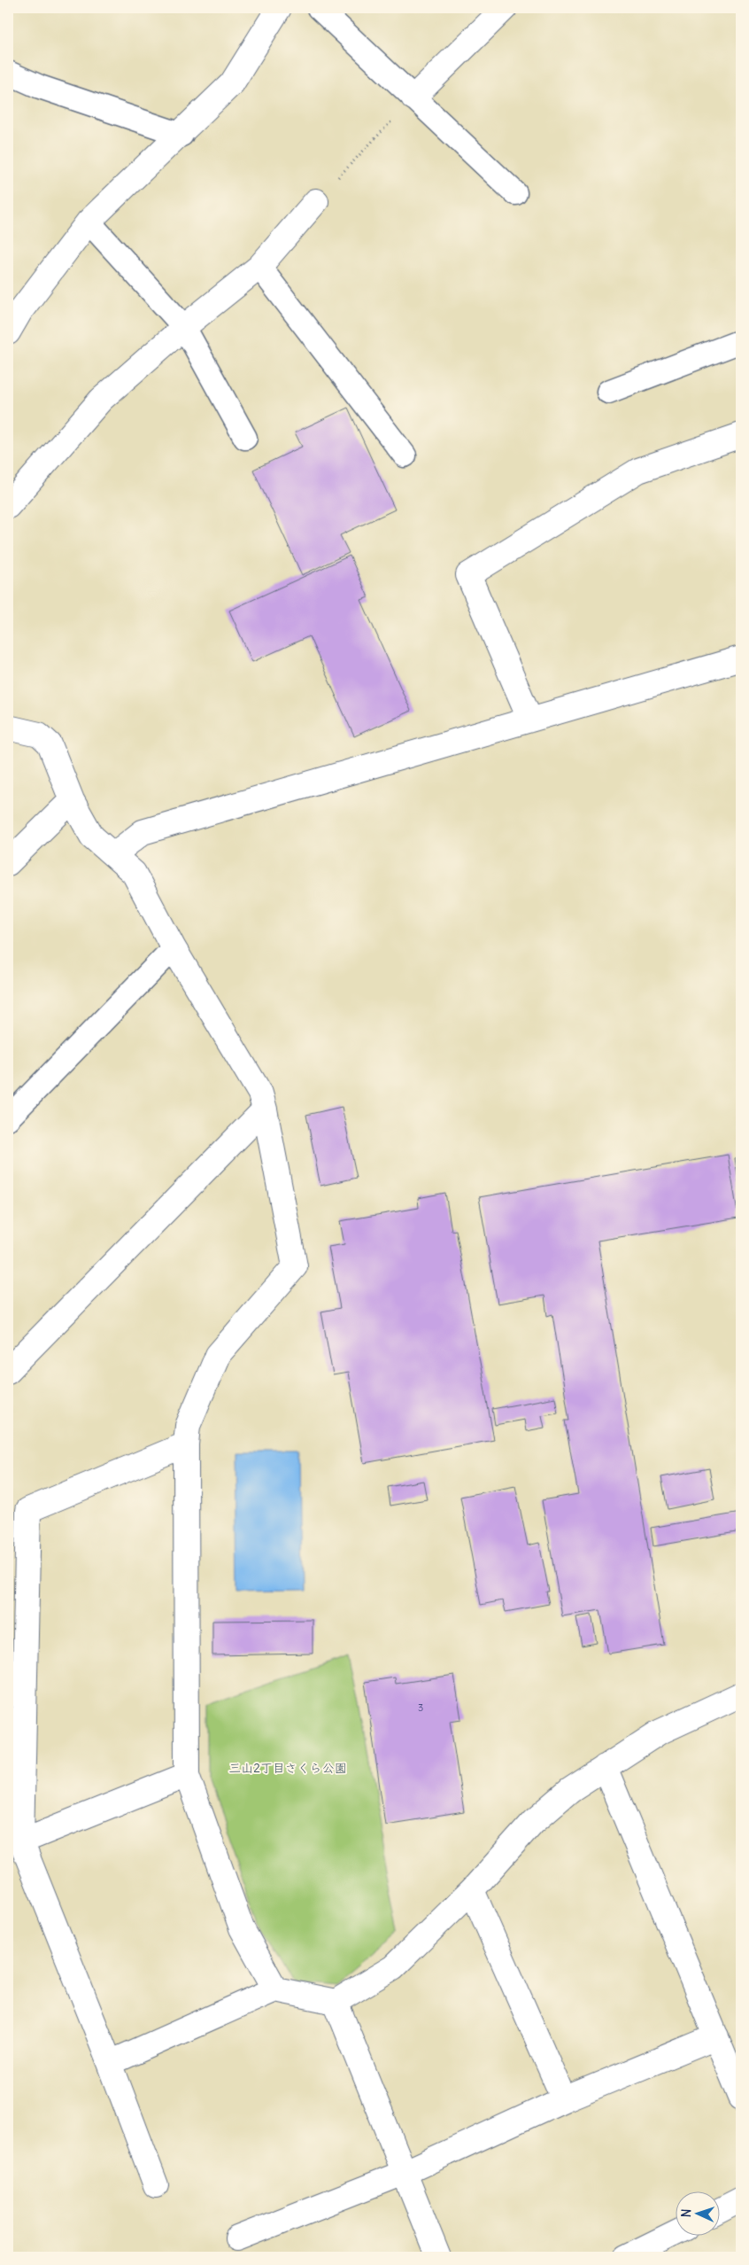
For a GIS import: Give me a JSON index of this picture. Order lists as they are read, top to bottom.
{
  "parks": ["三山2丁目さくら公園"],
  "house_numbers": ["3"],
  "north": "left"
}
